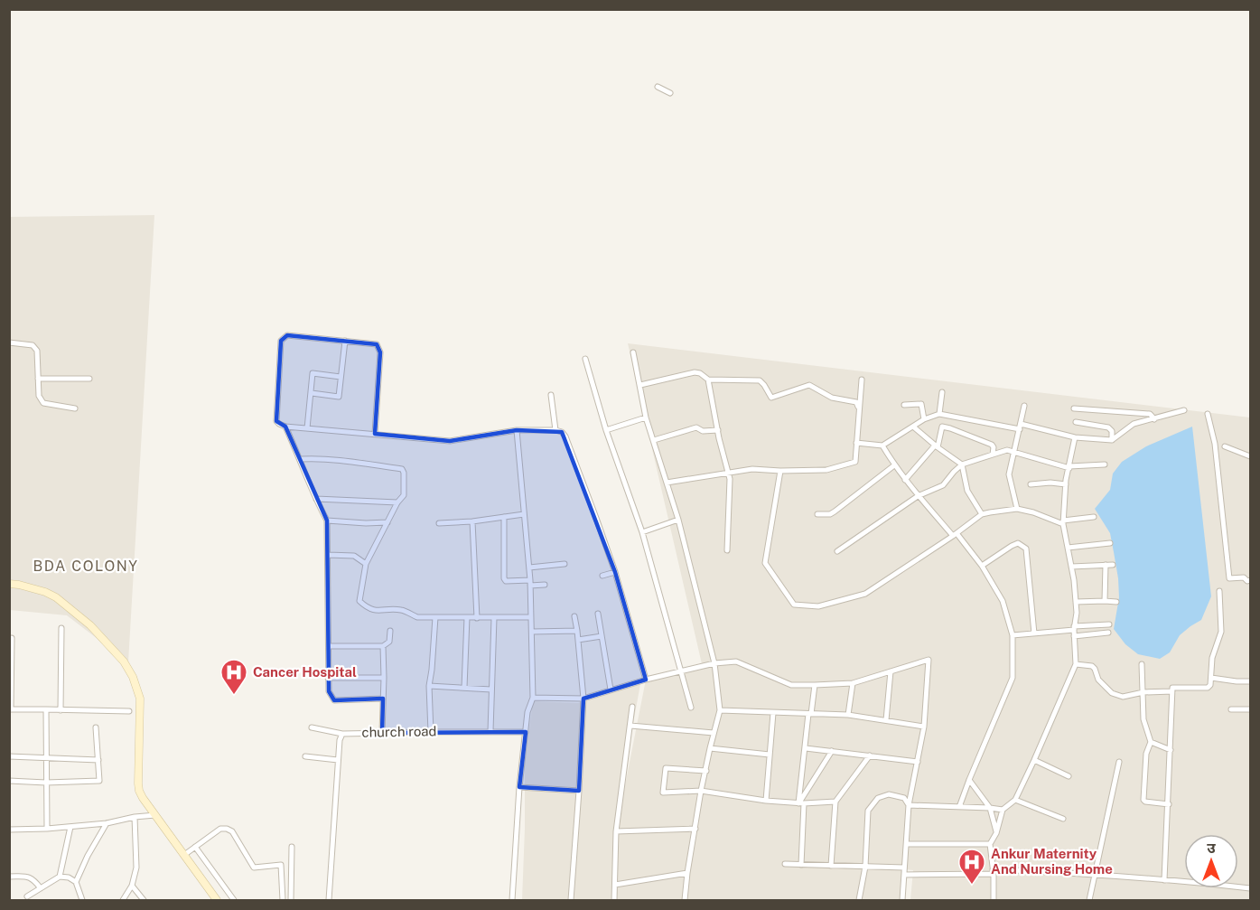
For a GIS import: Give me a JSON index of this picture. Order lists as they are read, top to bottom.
{
  "streets": {
    "street": ["church road"]
  },
  "districts": ["BDA COLONY"],
  "places": {
    "hospital": ["Cancer Hospital", "Ankur Maternity And Nursing Home"]
  },
  "north": "top"
}
